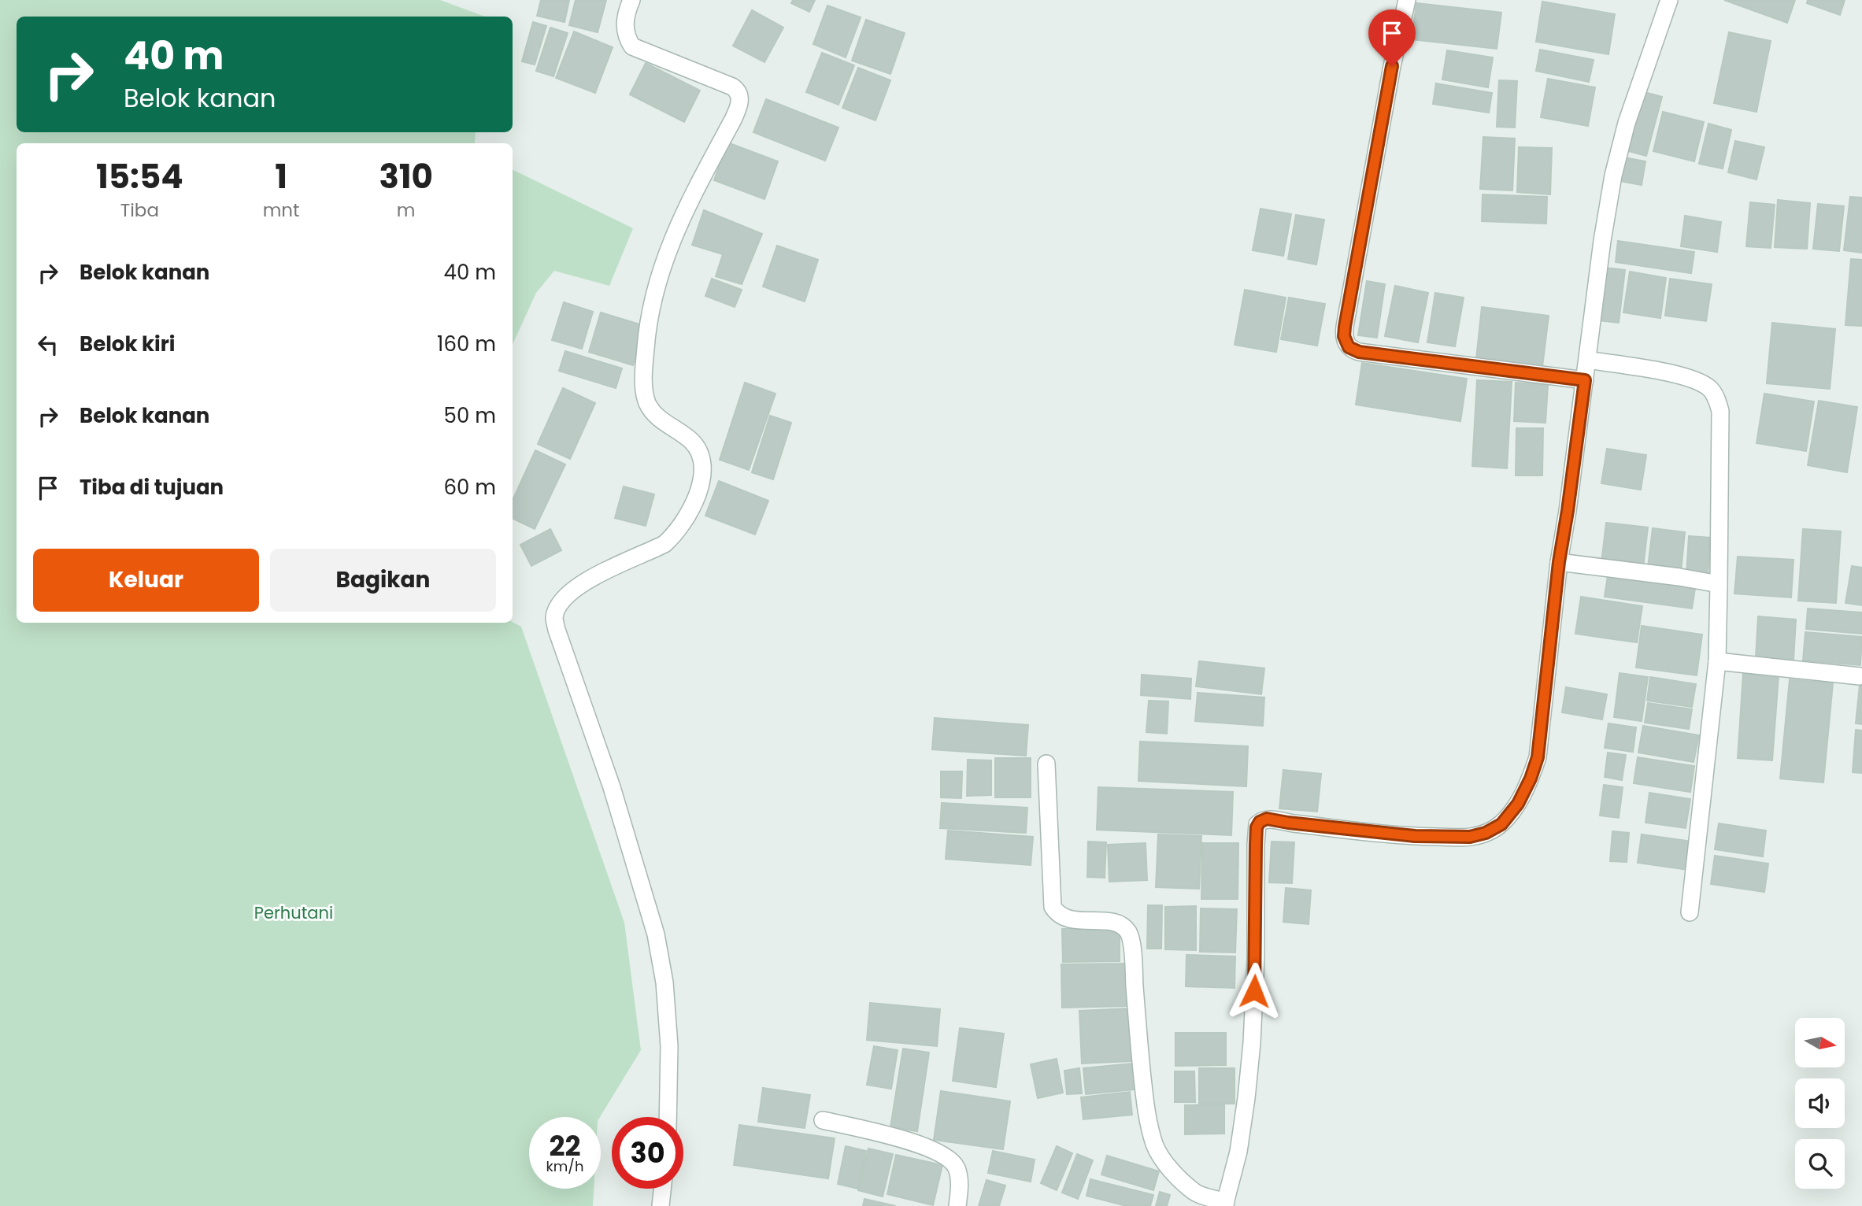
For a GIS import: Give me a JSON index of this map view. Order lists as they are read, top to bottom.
{
  "parks": ["Perhutani"],
  "north": "right",
  "page": {
    "turn": ["40 m", "Belok kanan"],
    "eta": [
      "15:54",
      "Tiba",
      "1",
      "mnt",
      "310",
      "m"
    ],
    "list": [
      {
        "name": "Belok kanan",
        "value": "40 m"
      },
      {
        "name": "Belok kiri",
        "value": "160 m"
      },
      {
        "name": "Belok kanan",
        "value": "50 m"
      },
      {
        "name": "Tiba di tujuan",
        "value": "60 m"
      }
    ],
    "buttons": ["Keluar", "Bagikan"],
    "speed": "22 km/h",
    "limit": "30"
  }
}
